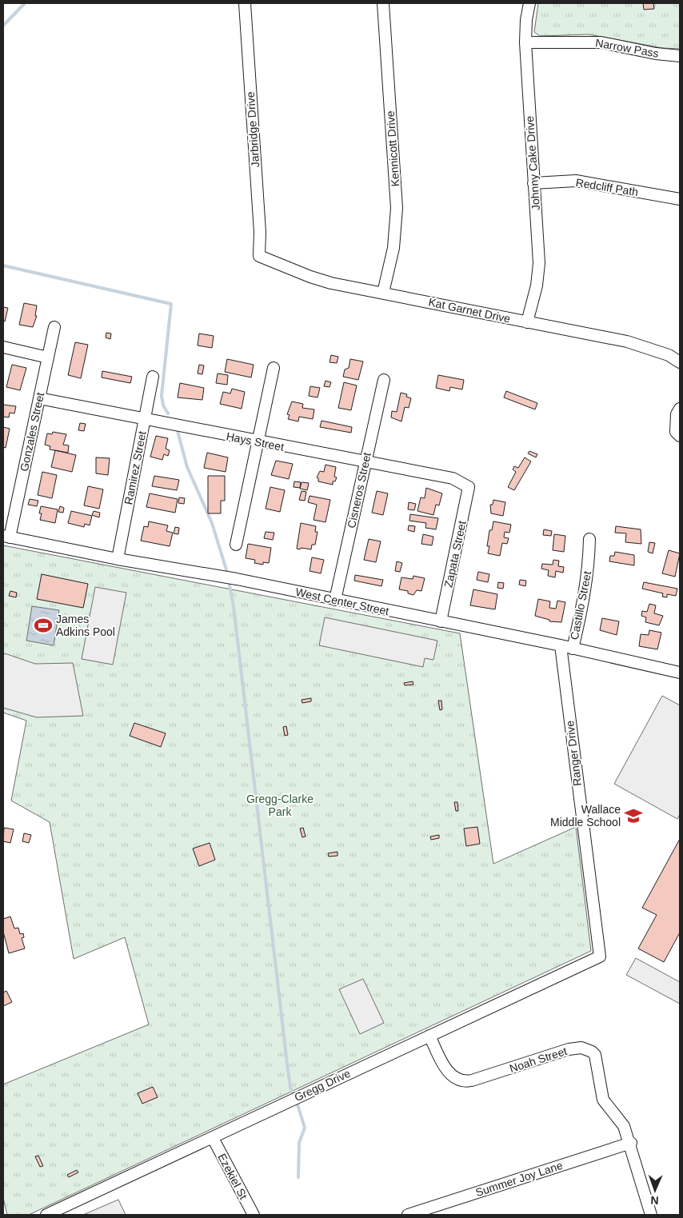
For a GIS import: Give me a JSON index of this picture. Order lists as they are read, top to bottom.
{
  "streets": {
    "street": [
      "Narrow Pass",
      "Jarbridge Drive",
      "Kennicott Drive",
      "Johnny Cake Drive",
      "Redcliff Path",
      "Kat Garnet Drive",
      "Gonzales Street",
      "Hays Street",
      "Ramirez Street",
      "Cisneros Street",
      "Zapata Street",
      "West Center Street",
      "Castillo Street",
      "Ranger Drive",
      "Noah Street",
      "Gregg Drive",
      "Ezekiel St",
      "Summer Joy Lane"
    ]
  },
  "crossings": [
    ["Narrow Pass", "Johnny Cake Drive"],
    ["Jarbridge Drive", "Kat Garnet Drive"],
    ["Kennicott Drive", "Kat Garnet Drive"],
    ["Johnny Cake Drive", "Redcliff Path"],
    ["Johnny Cake Drive", "Kat Garnet Drive"],
    ["Gonzales Street", "Hays Street"],
    ["Gonzales Street", "West Center Street"],
    ["Hays Street", "Ramirez Street"],
    ["Hays Street", "Cisneros Street"],
    ["Hays Street", "Zapata Street"],
    ["Ramirez Street", "West Center Street"],
    ["Cisneros Street", "West Center Street"],
    ["Zapata Street", "West Center Street"],
    ["West Center Street", "Castillo Street"],
    ["West Center Street", "Ranger Drive"],
    ["Ranger Drive", "Gregg Drive"],
    ["Noah Street", "Gregg Drive"],
    ["Noah Street", "Summer Joy Lane"],
    ["Gregg Drive", "Ezekiel St"]
  ],
  "parks": ["Gregg-Clarke Park"],
  "places": {
    "sports": ["James Adkins Pool"],
    "school or university": ["Wallace Middle School"]
  },
  "north": "bottom"
}
